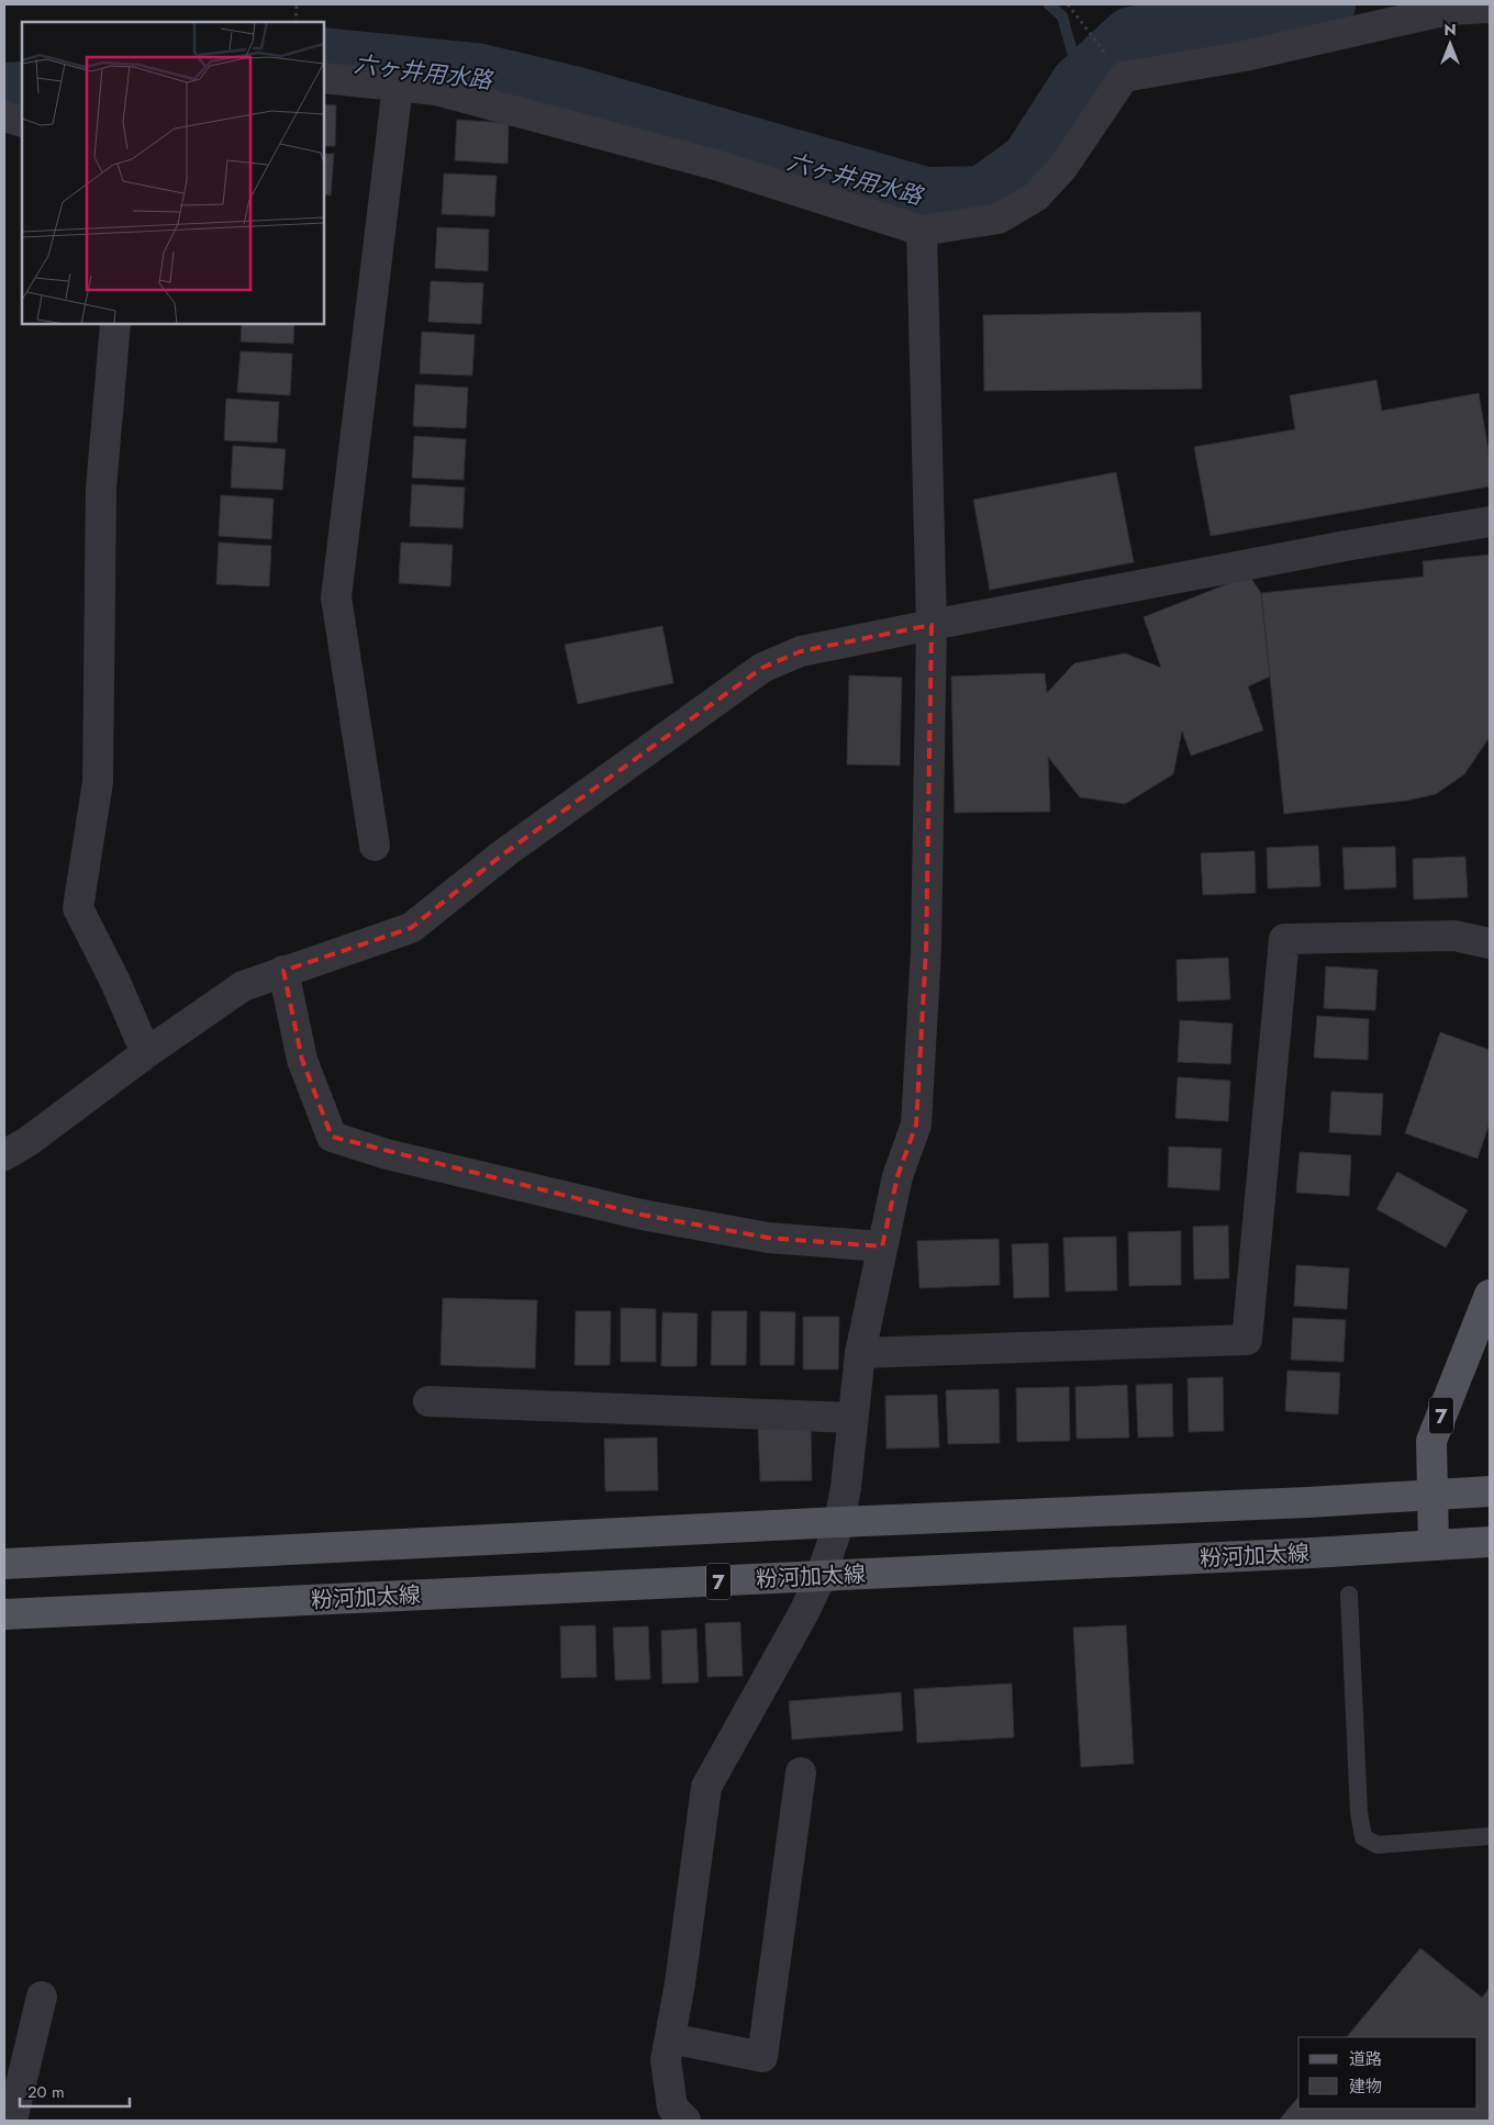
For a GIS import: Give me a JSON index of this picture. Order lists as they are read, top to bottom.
{
  "streets": {
    "main road": ["7", "粉河加太線"]
  },
  "crossings": [
    ["7", "粉河加太線"]
  ],
  "water": ["六ヶ井用水路"],
  "legend": ["道路", "建物"],
  "scale_bar": "20 m",
  "north": "top"
}
